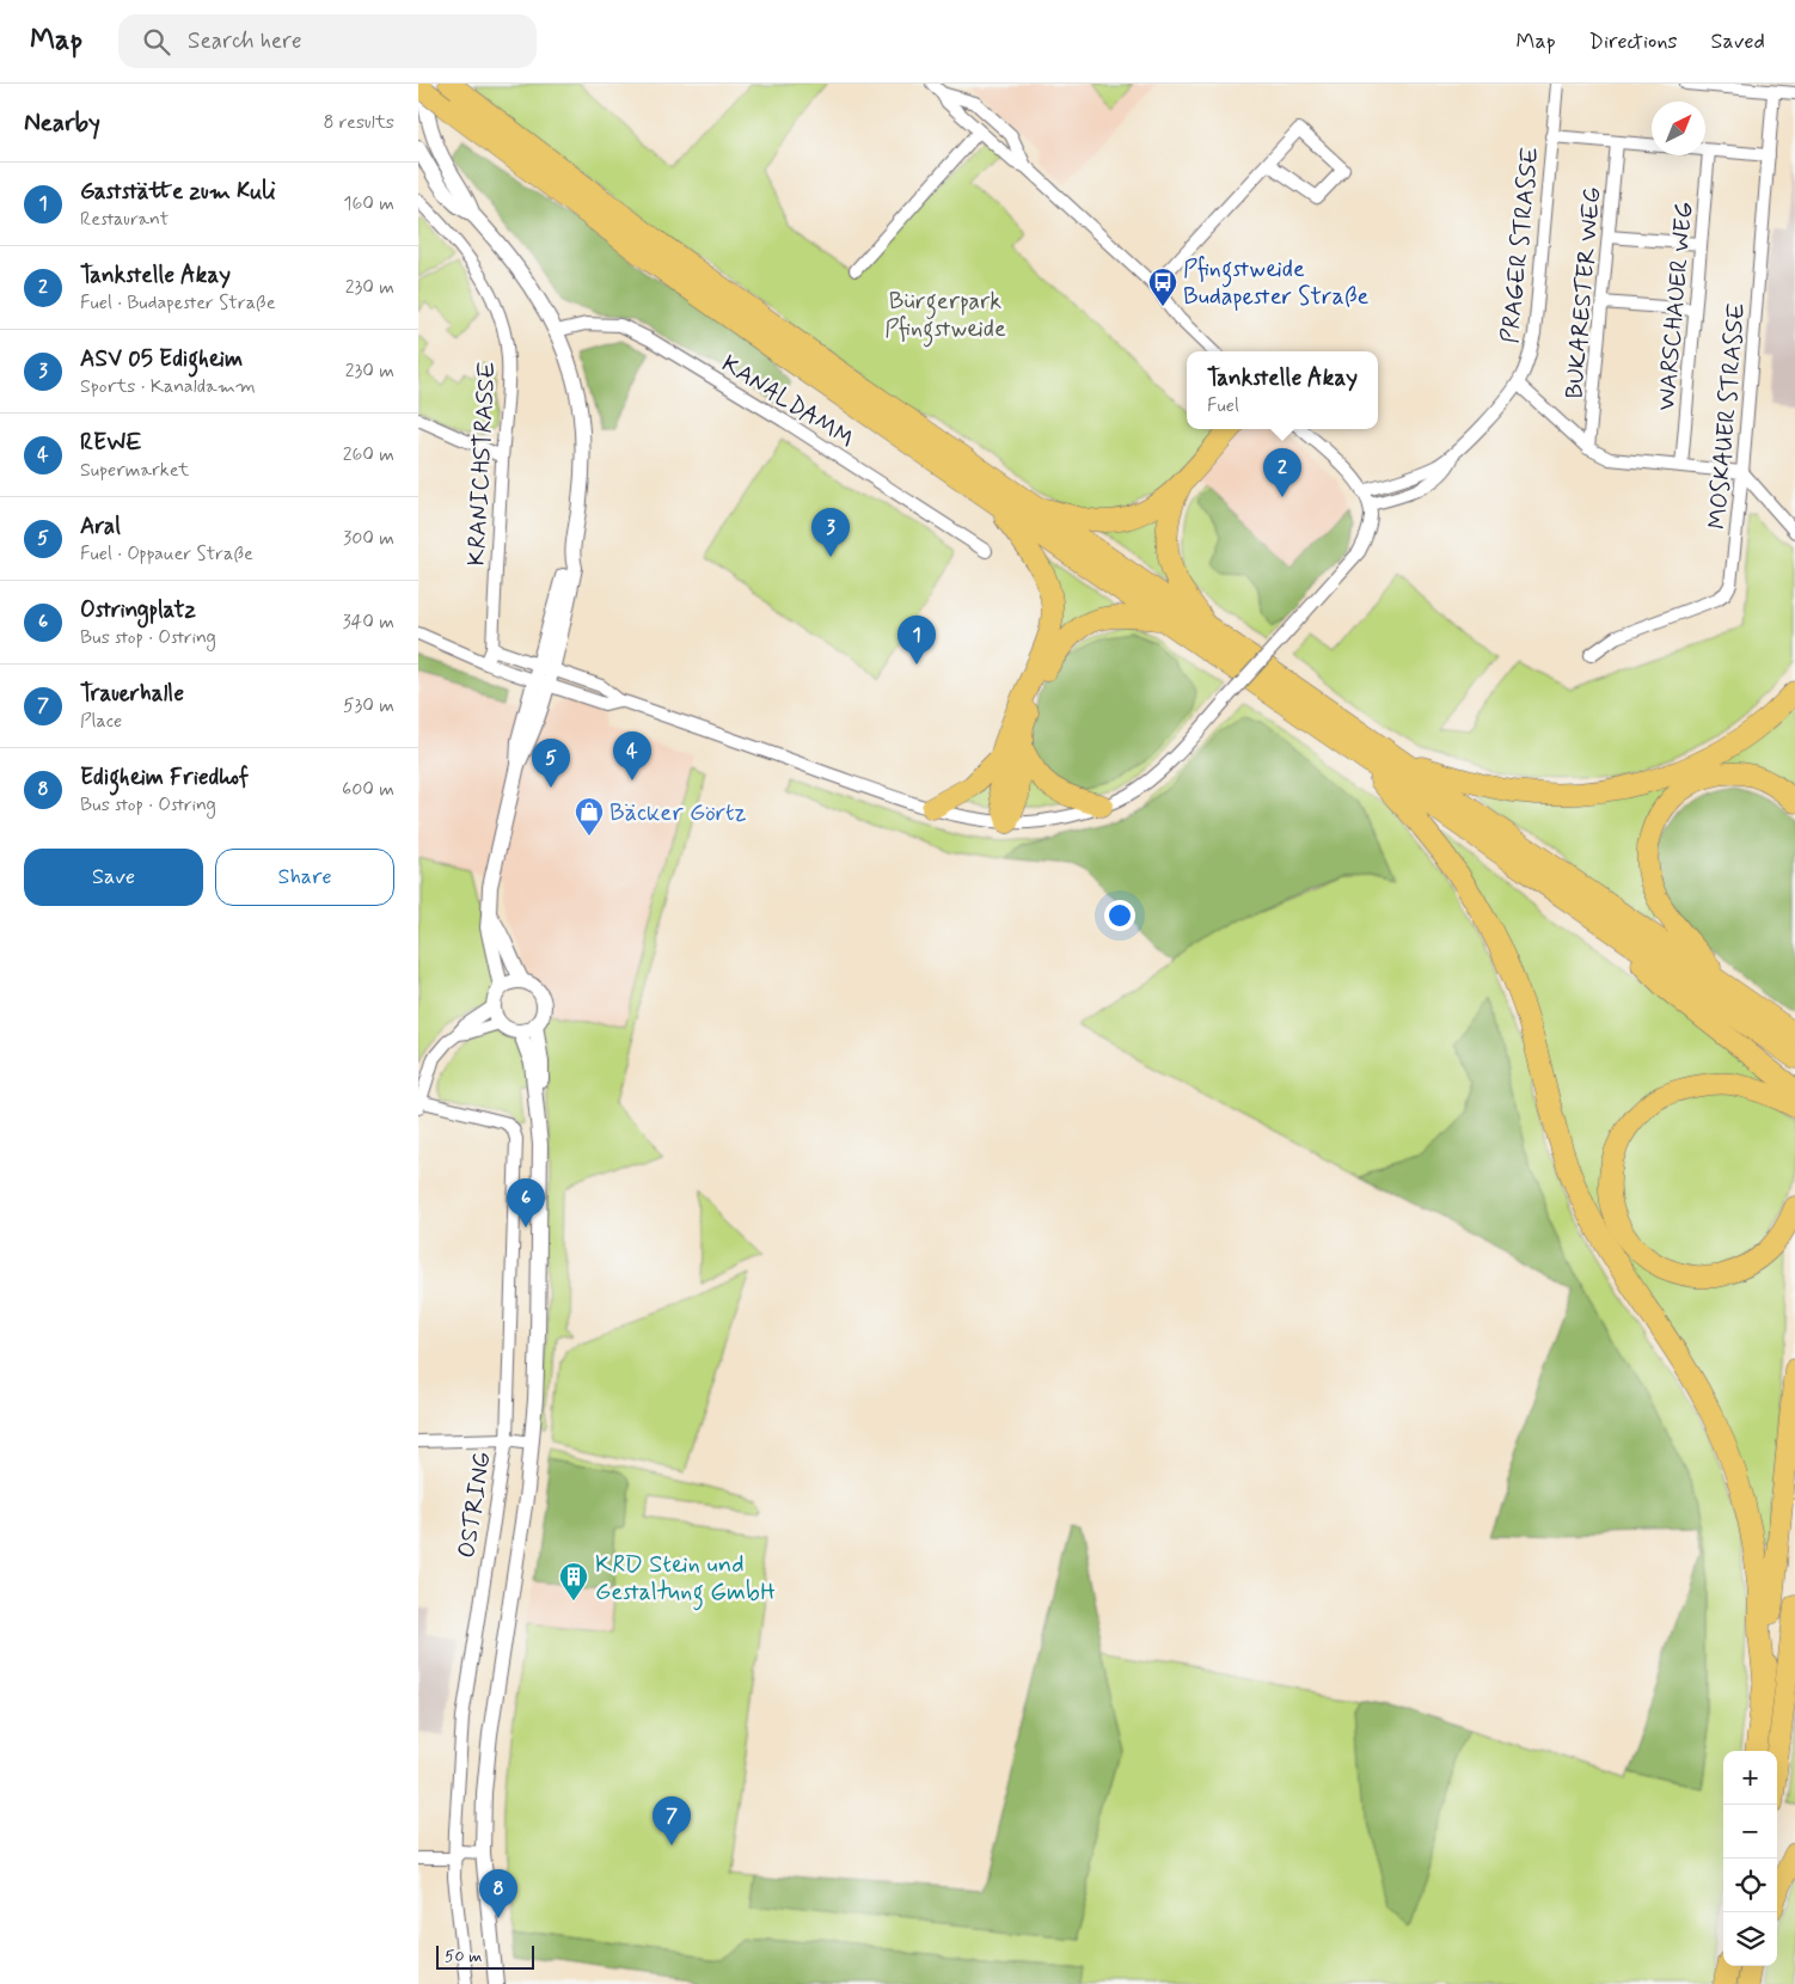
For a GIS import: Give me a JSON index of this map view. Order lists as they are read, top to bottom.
{
  "streets": {
    "street": [
      "PRAGER STRASSE",
      "BUKARESTER WEG",
      "WARSCHAUER WEG",
      "KANALDAMM",
      "MOSKAUER STRASSE",
      "KRANICHSTRASSE",
      "OSTRING"
    ]
  },
  "parks": ["Bürgerpark Pfingstweide"],
  "places": {
    "bus stop": ["Pfingstweide Budapester Straße"],
    "shop": ["Bäcker Görtz"],
    "building": ["KRD Stein und Gestaltung GmbH"]
  },
  "scale_bar": "50 m",
  "north": "top right",
  "page": {
    "header": "Map",
    "search": "Search here",
    "nav": ["Map", "Directions", "Saved"],
    "heading": ["Nearby", "8 results"],
    "list": [
      {
        "mark": "1",
        "name": "Gaststätte zum Kuli",
        "note": "Restaurant",
        "value": "160 m"
      },
      {
        "mark": "2",
        "name": "Tankstelle Akay",
        "note": "Fuel · Budapester Straße",
        "value": "230 m"
      },
      {
        "mark": "3",
        "name": "ASV 05 Edigheim",
        "note": "Sports · Kanaldamm",
        "value": "230 m"
      },
      {
        "mark": "4",
        "name": "REWE",
        "note": "Supermarket",
        "value": "260 m"
      },
      {
        "mark": "5",
        "name": "Aral",
        "note": "Fuel · Oppauer Straße",
        "value": "300 m"
      },
      {
        "mark": "6",
        "name": "Ostringplatz",
        "note": "Bus stop · Ostring",
        "value": "340 m"
      },
      {
        "mark": "7",
        "name": "Trauerhalle",
        "note": "Place",
        "value": "530 m"
      },
      {
        "mark": "8",
        "name": "Edigheim Friedhof",
        "note": "Bus stop · Ostring",
        "value": "600 m"
      }
    ],
    "popup": ["Tankstelle Akay", "Fuel"],
    "pins": [
      "2",
      "3",
      "1",
      "4",
      "5",
      "6",
      "7",
      "8"
    ],
    "buttons": ["Save", "Share"],
    "map_buttons": ["+", "−"],
    "scale": "50 m"
  }
}
